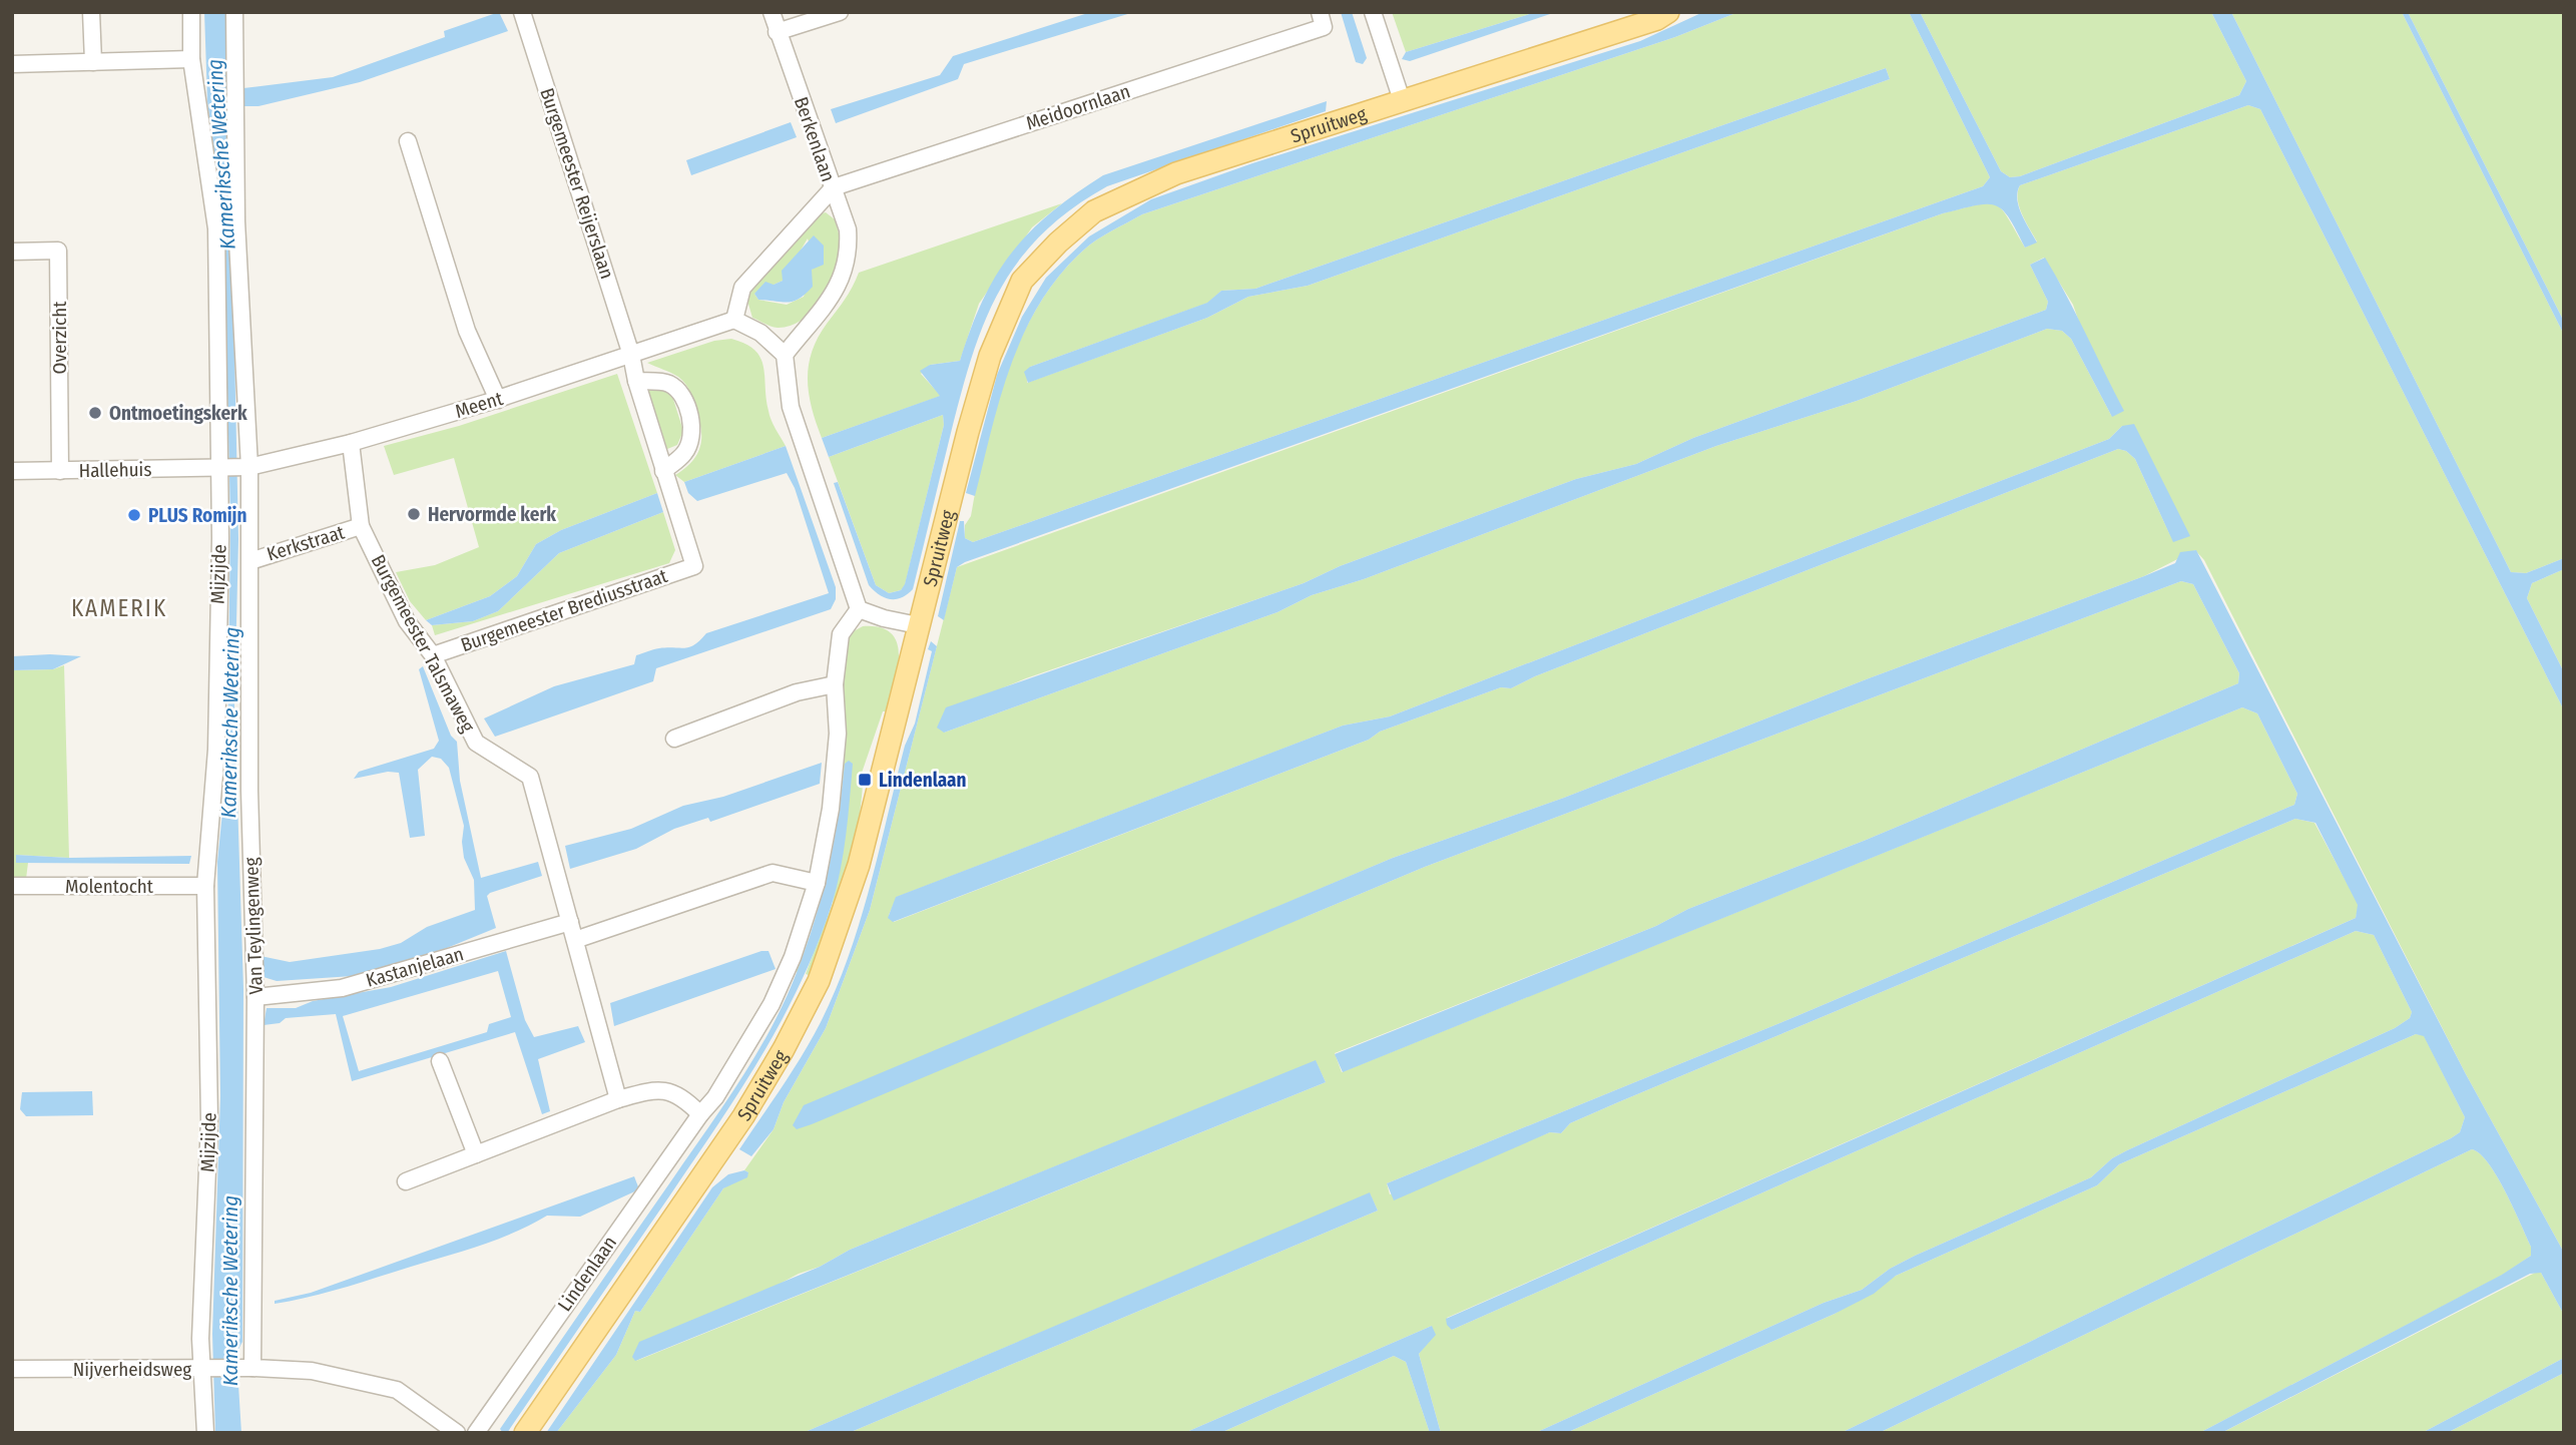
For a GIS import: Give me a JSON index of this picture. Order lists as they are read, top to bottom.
{
  "streets": {
    "main road": ["Spruitweg"],
    "street": [
      "Meidoornlaan",
      "Berkenlaan",
      "Burgemeester Reijerslaan",
      "Overzicht",
      "Meent",
      "Hallehuis",
      "Kerkstraat",
      "Mijzijde",
      "Burgemeester Brediusstraat",
      "Burgemeester Talsmaweg",
      "Molentocht",
      "Van Teylingenweg",
      "Kastanjelaan",
      "Lindenlaan",
      "Nijverheidsweg"
    ]
  },
  "crossings": [
    ["Meidoornlaan", "Berkenlaan"],
    ["Berkenlaan", "Meent"],
    ["Burgemeester Reijerslaan", "Meent"],
    ["Burgemeester Reijerslaan", "Burgemeester Brediusstraat"],
    ["Overzicht", "Hallehuis"],
    ["Meent", "Hallehuis"],
    ["Meent", "Mijzijde"],
    ["Meent", "Burgemeester Talsmaweg"],
    ["Meent", "Van Teylingenweg"],
    ["Hallehuis", "Mijzijde"],
    ["Hallehuis", "Van Teylingenweg"],
    ["Kerkstraat", "Burgemeester Talsmaweg"],
    ["Kerkstraat", "Van Teylingenweg"],
    ["Mijzijde", "Molentocht"],
    ["Mijzijde", "Van Teylingenweg"],
    ["Mijzijde", "Nijverheidsweg"],
    ["Burgemeester Brediusstraat", "Burgemeester Talsmaweg"],
    ["Burgemeester Talsmaweg", "Kastanjelaan"],
    ["Van Teylingenweg", "Kastanjelaan"],
    ["Van Teylingenweg", "Nijverheidsweg"]
  ],
  "districts": ["KAMERIK"],
  "water": ["Kameriksche Wetering"],
  "places": {
    "other": ["Ontmoetingskerk", "Hervormde kerk", "PLUS Romijn"],
    "transit": ["Lindenlaan"]
  }
}
